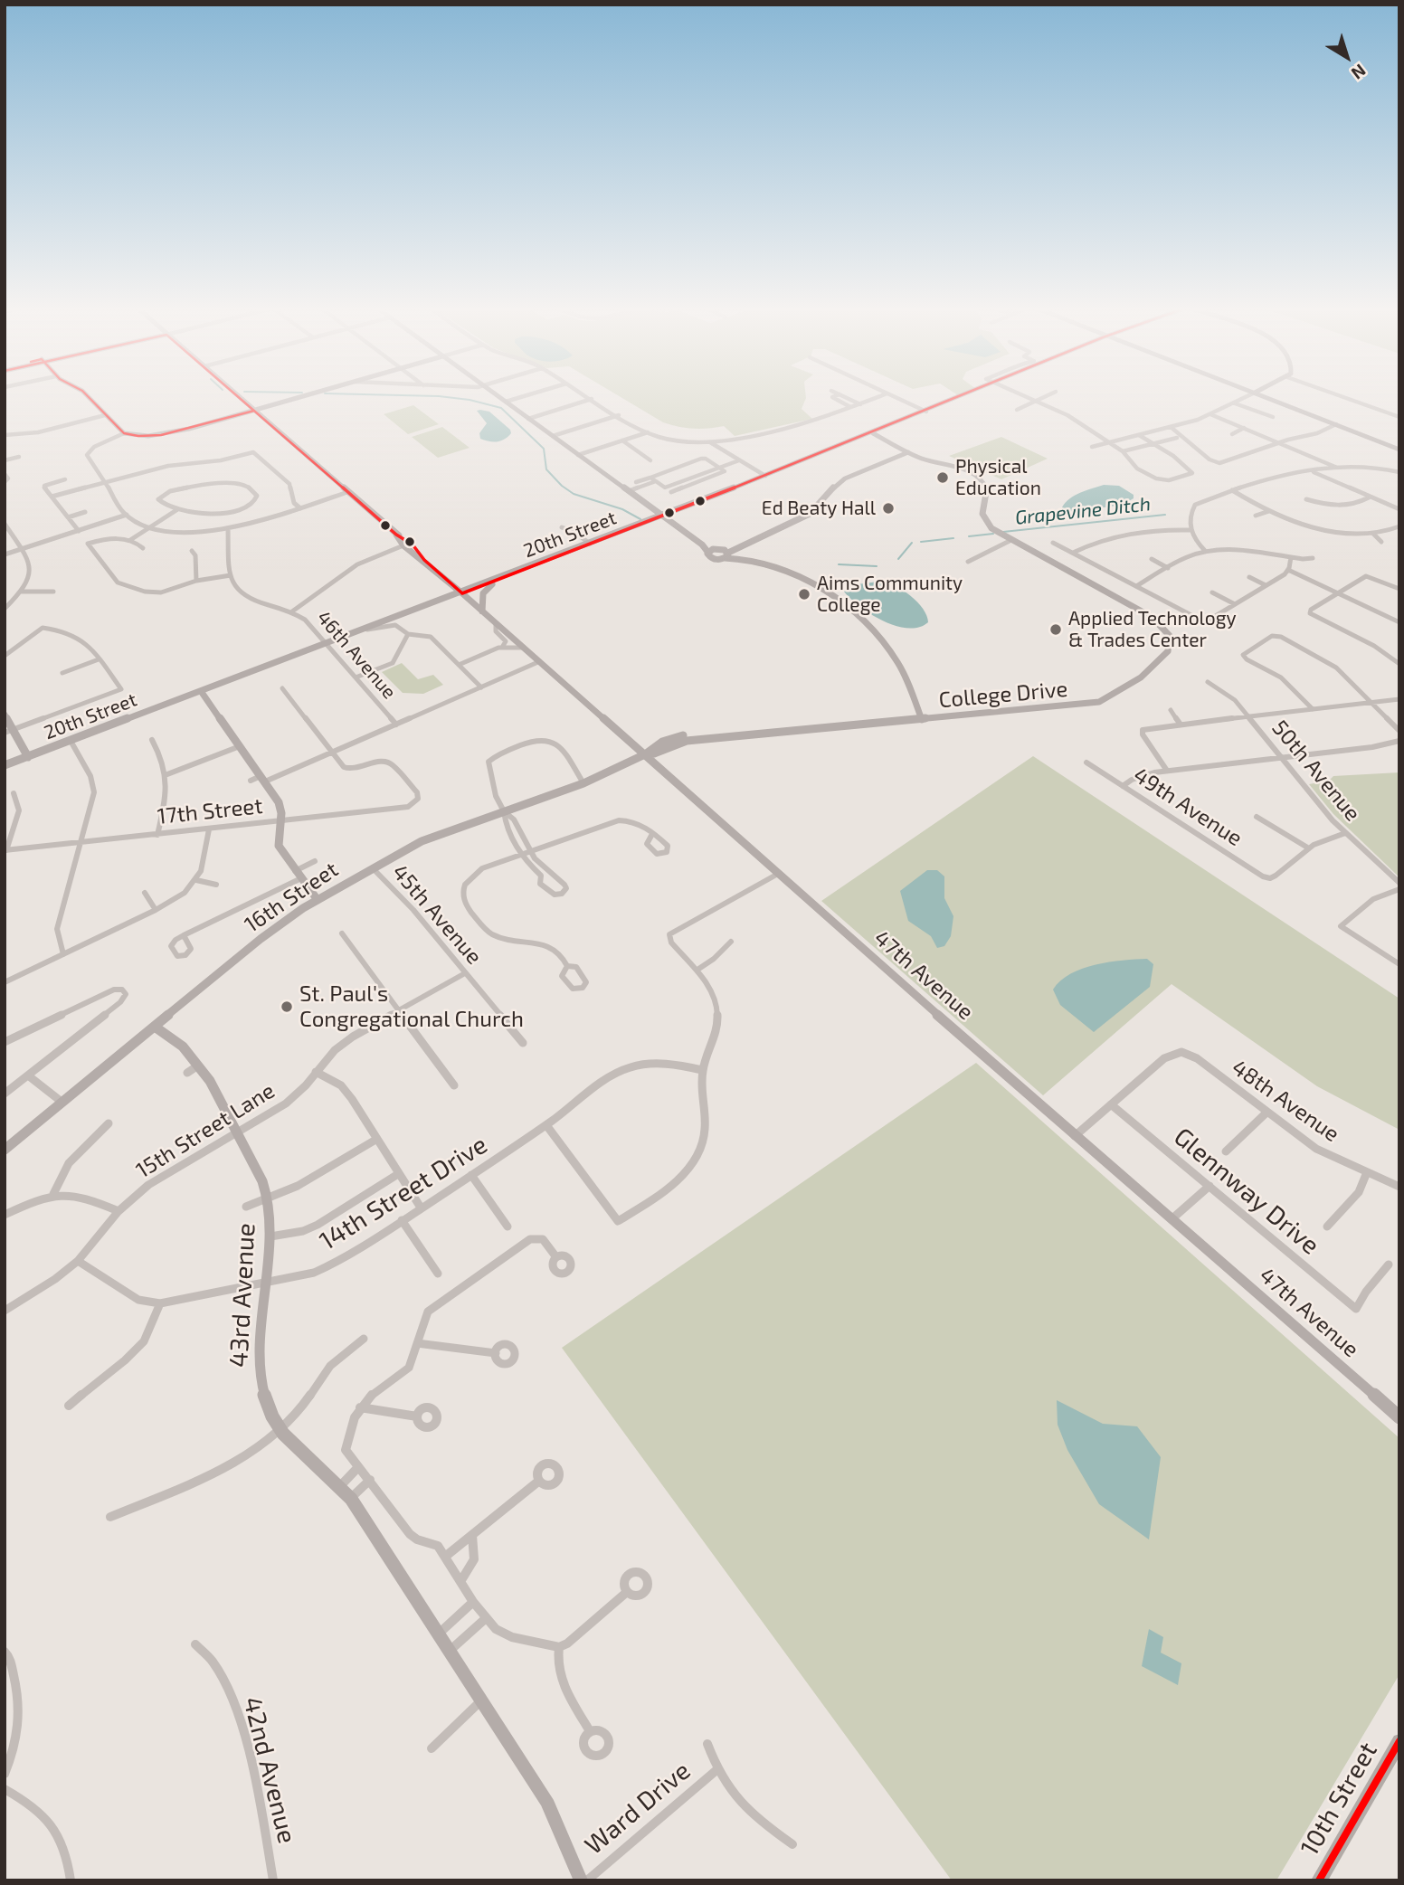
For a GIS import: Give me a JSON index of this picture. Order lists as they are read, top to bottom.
{
  "streets": {
    "main road": ["10th Street"],
    "street": [
      "20th Street",
      "46th Avenue",
      "College Drive",
      "50th Avenue",
      "49th Avenue",
      "17th Street",
      "16th Street",
      "45th Avenue",
      "47th Avenue",
      "48th Avenue",
      "15th Street Lane",
      "Glennway Drive",
      "14th Street Drive",
      "43rd Avenue",
      "42nd Avenue",
      "Ward Drive"
    ]
  },
  "crossings": [
    ["20th Street", "46th Avenue"],
    ["20th Street", "47th Avenue"],
    ["College Drive", "16th Street"],
    ["College Drive", "47th Avenue"],
    ["16th Street", "45th Avenue"],
    ["16th Street", "47th Avenue"],
    ["16th Street", "43rd Avenue"],
    ["45th Avenue", "15th Street Lane"],
    ["48th Avenue", "Glennway Drive"],
    ["15th Street Lane", "14th Street Drive"],
    ["15th Street Lane", "43rd Avenue"],
    ["14th Street Drive", "43rd Avenue"]
  ],
  "water": ["Grapevine Ditch"],
  "places": [
    "Physical Education",
    "Ed Beaty Hall",
    "Aims Community College",
    "Applied Technology & Trades Center",
    "St. Paul's Congregational Church"
  ],
  "north": "bottom right"
}
